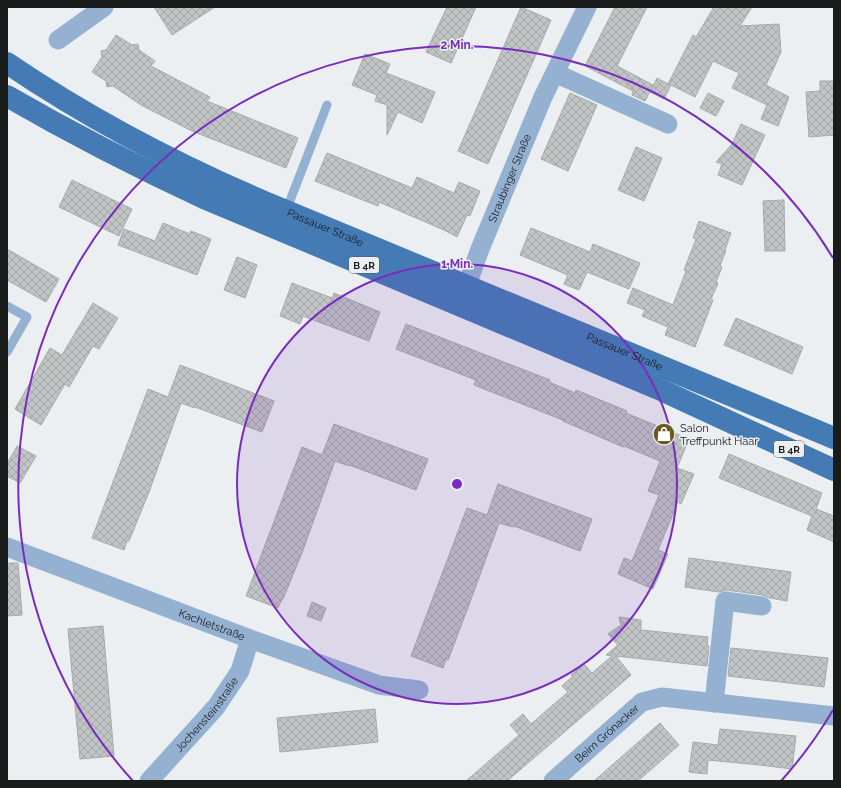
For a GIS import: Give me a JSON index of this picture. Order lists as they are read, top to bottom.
{
  "streets": {
    "main road": ["Passauer Straße", "B 4R"],
    "street": [
      "Straubinger Straße",
      "Kachletstraße",
      "Jochensteinstraße",
      "Beim Grönacker"
    ]
  },
  "crossings": [
    ["Straubinger Straße", "Passauer Straße"],
    ["Kachletstraße", "Jochensteinstraße"]
  ],
  "places": {
    "shop": ["Salon Treffpunkt Haar"]
  },
  "rings": ["2 Min.", "1 Min."]
}
